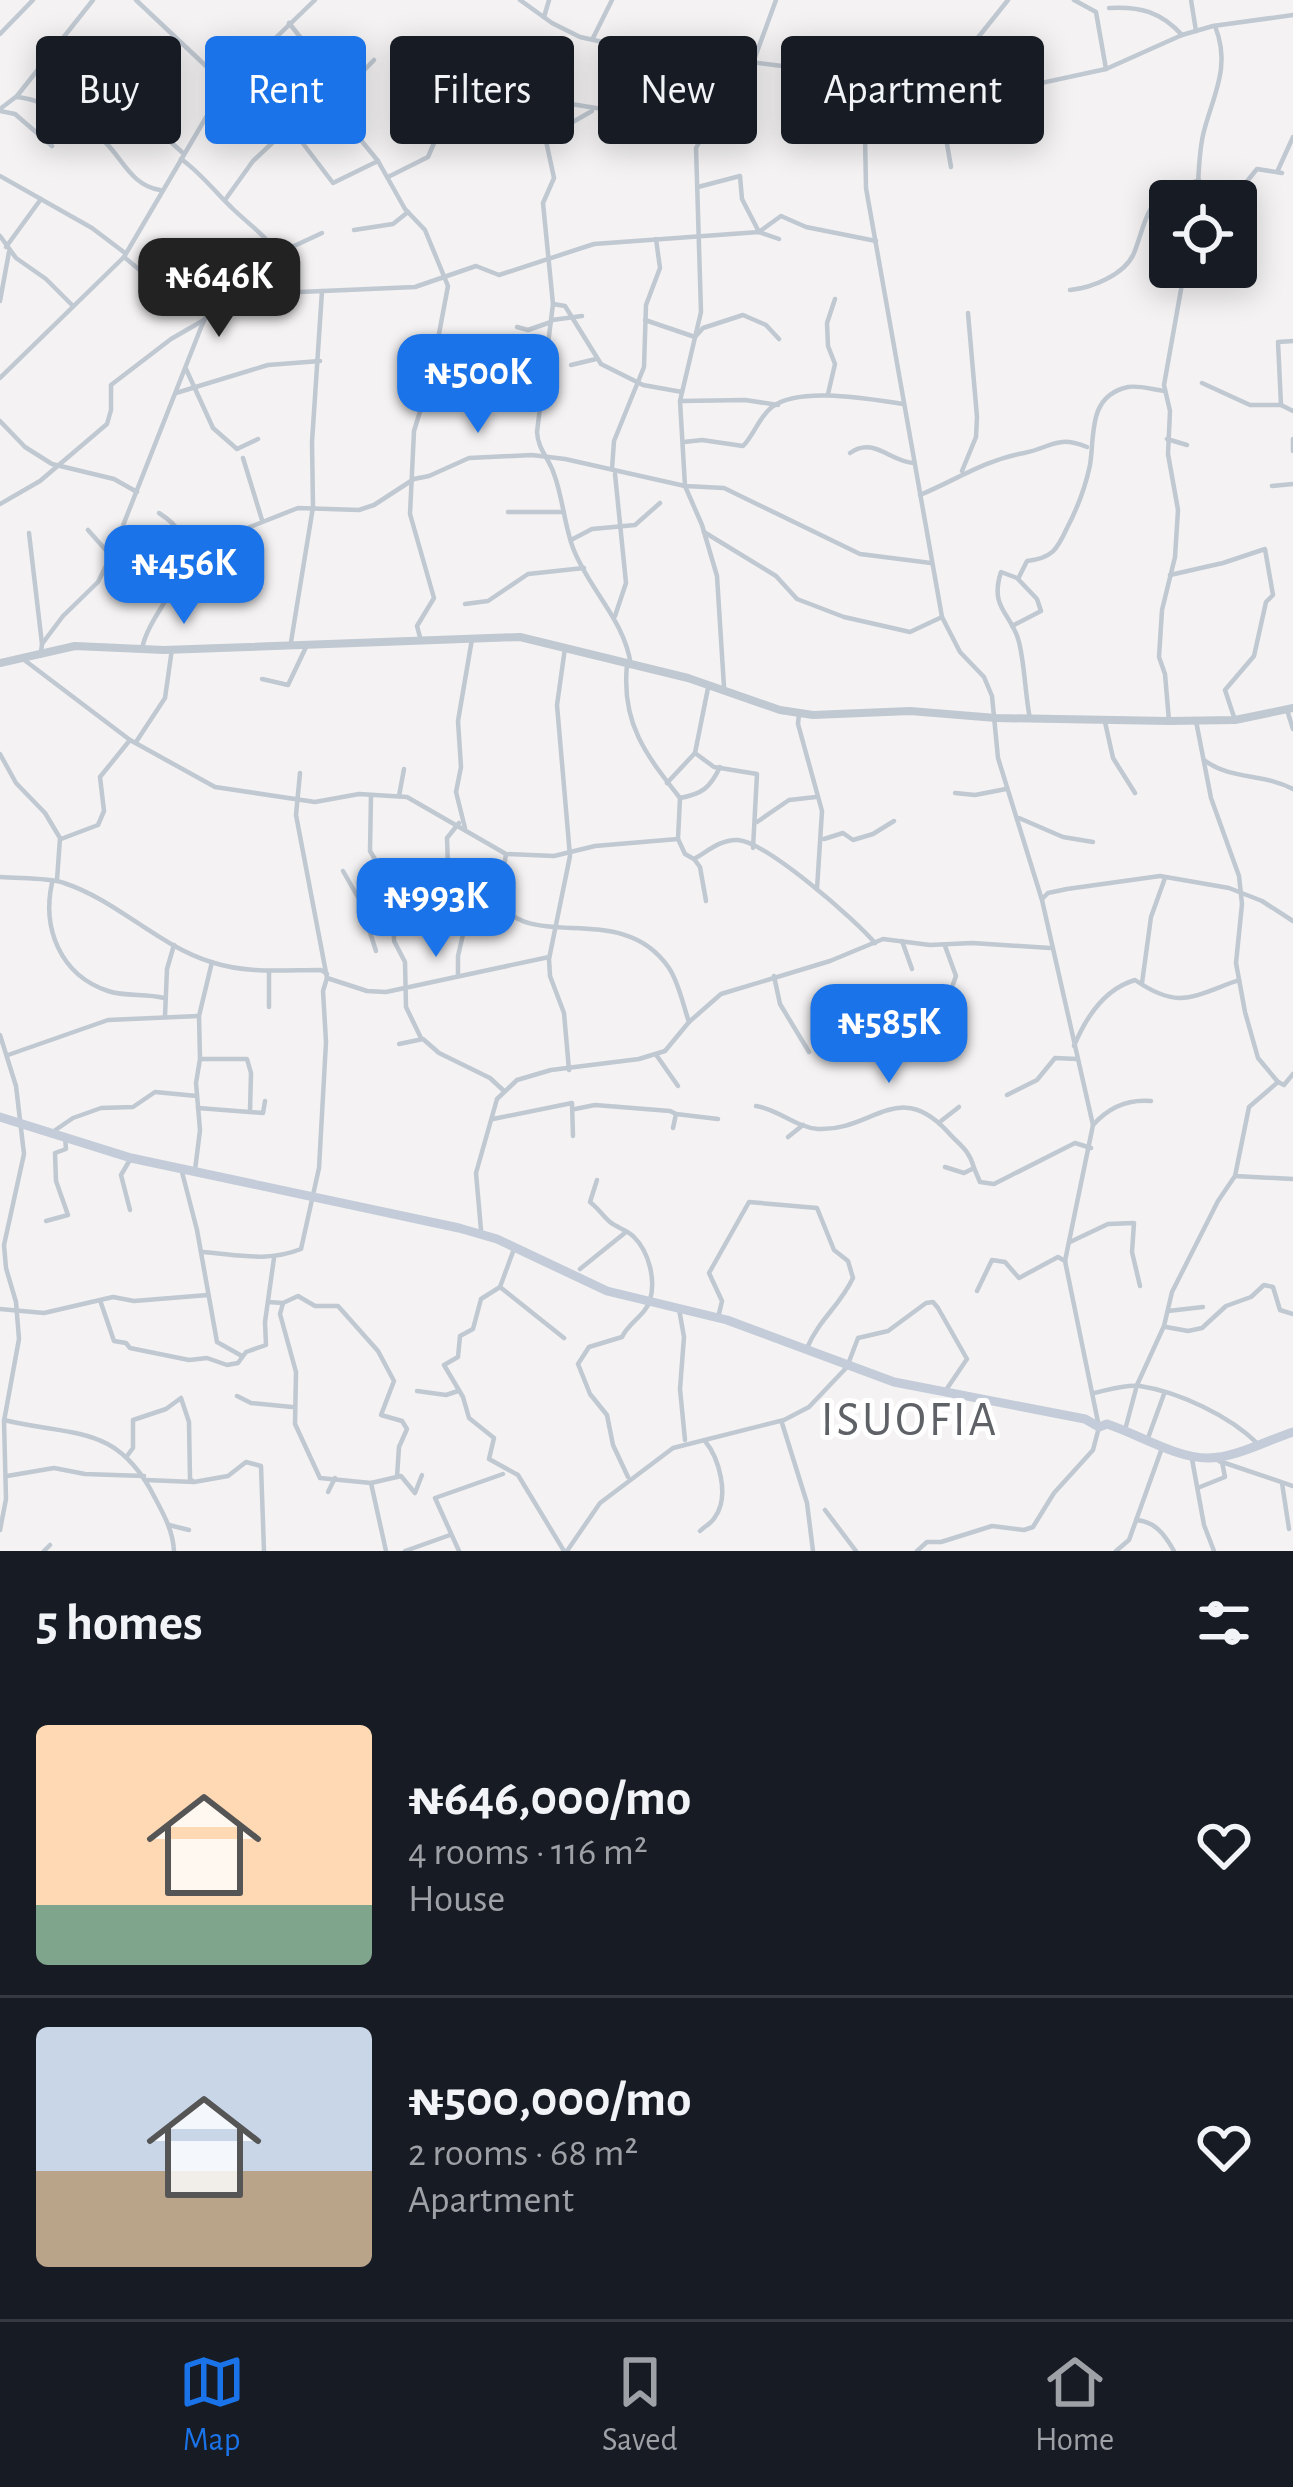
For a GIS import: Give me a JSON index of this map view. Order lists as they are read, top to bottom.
{
  "districts": ["ISUOFIA"],
  "page": {
    "chip": [
      "Buy",
      "Rent",
      "Filters",
      "New",
      "Apartment"
    ],
    "price": [
      "₦646K",
      "₦500K",
      "₦456K",
      "₦993K",
      "₦585K"
    ],
    "heading": "5 homes",
    "list": [
      {
        "name": "₦646,000/mo",
        "note": "4 rooms · 116 m² · House"
      },
      {
        "name": "₦500,000/mo",
        "note": "2 rooms · 68 m² · Apartment"
      }
    ],
    "tabs": ["Map", "Saved", "Home"]
  }
}
